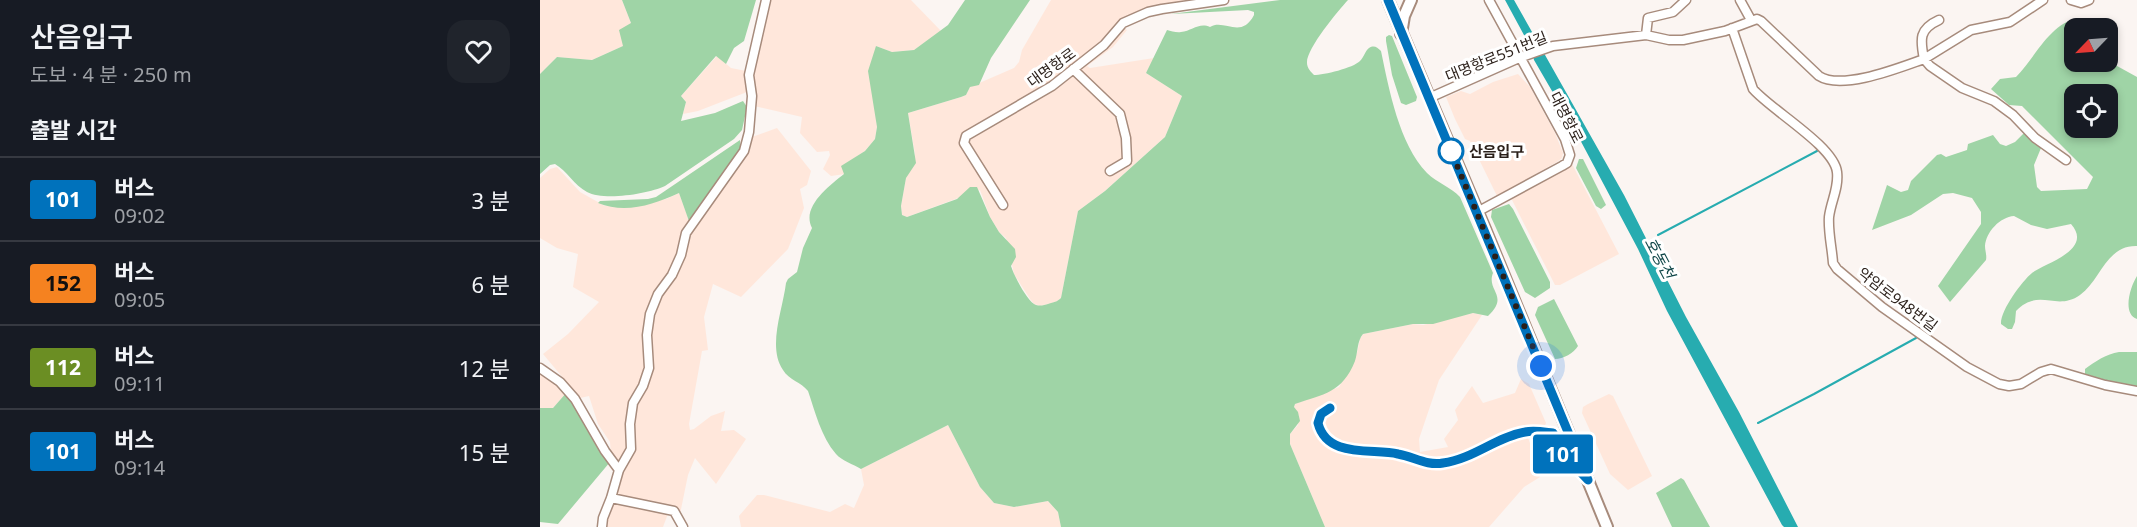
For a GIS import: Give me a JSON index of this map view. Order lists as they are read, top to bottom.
{
  "streets": {
    "street": ["대명항로551번길", "대명항로", "약암로948번길"]
  },
  "crossings": [
    ["대명항로551번길", "대명항로"],
    ["대명항로551번길", "약암로948번길"]
  ],
  "water": ["호동천"],
  "places": ["산음입구"],
  "lines": ["bus line 101"],
  "north": "bottom left",
  "page": {
    "heading": [
      ["산음입구", "도보 · 4 분 · 250 m"],
      "출발 시간"
    ],
    "on_map": "101",
    "list": [
      {
        "mark": "101",
        "name": "버스",
        "note": "09:02",
        "value": "3 분"
      },
      {
        "mark": "152",
        "name": "버스",
        "note": "09:05",
        "value": "6 분"
      },
      {
        "mark": "112",
        "name": "버스",
        "note": "09:11",
        "value": "12 분"
      },
      {
        "mark": "101",
        "name": "버스",
        "note": "09:14",
        "value": "15 분"
      }
    ]
  }
}
